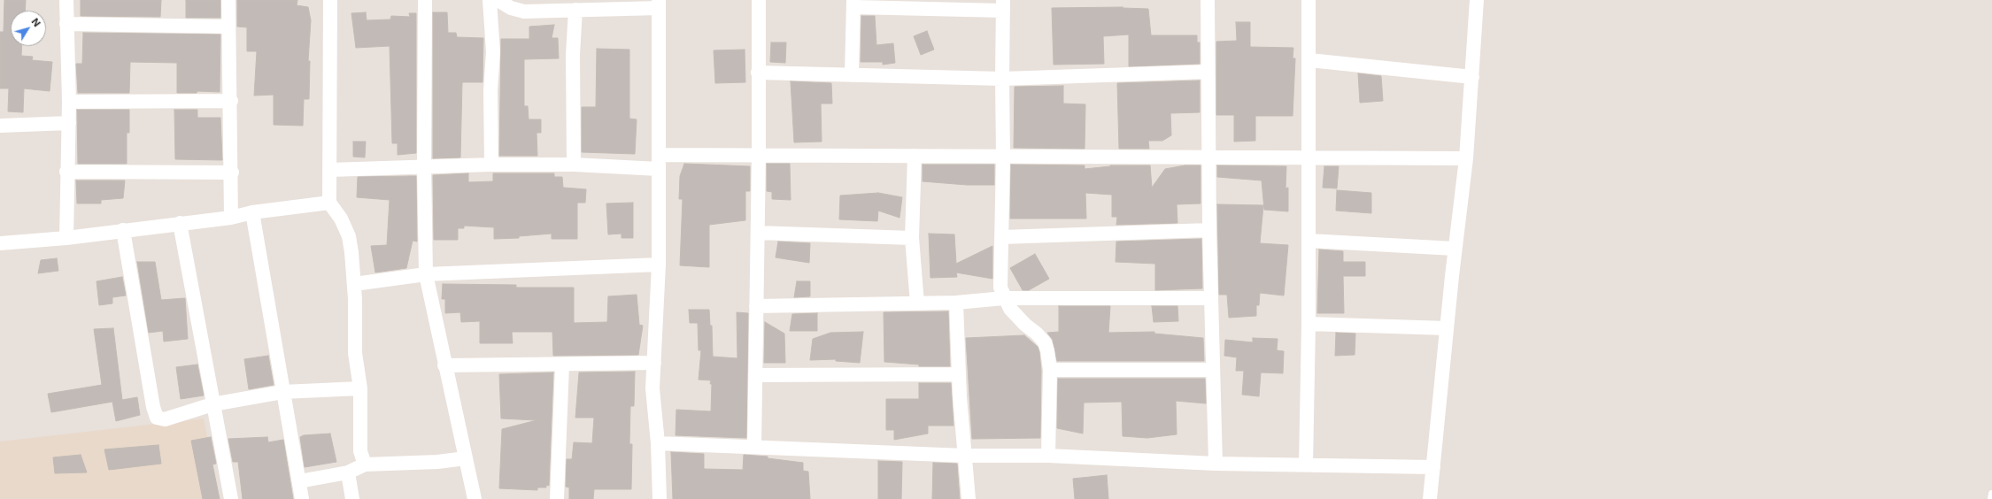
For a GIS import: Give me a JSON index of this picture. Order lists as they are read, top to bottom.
{
  "north": "top right"
}
